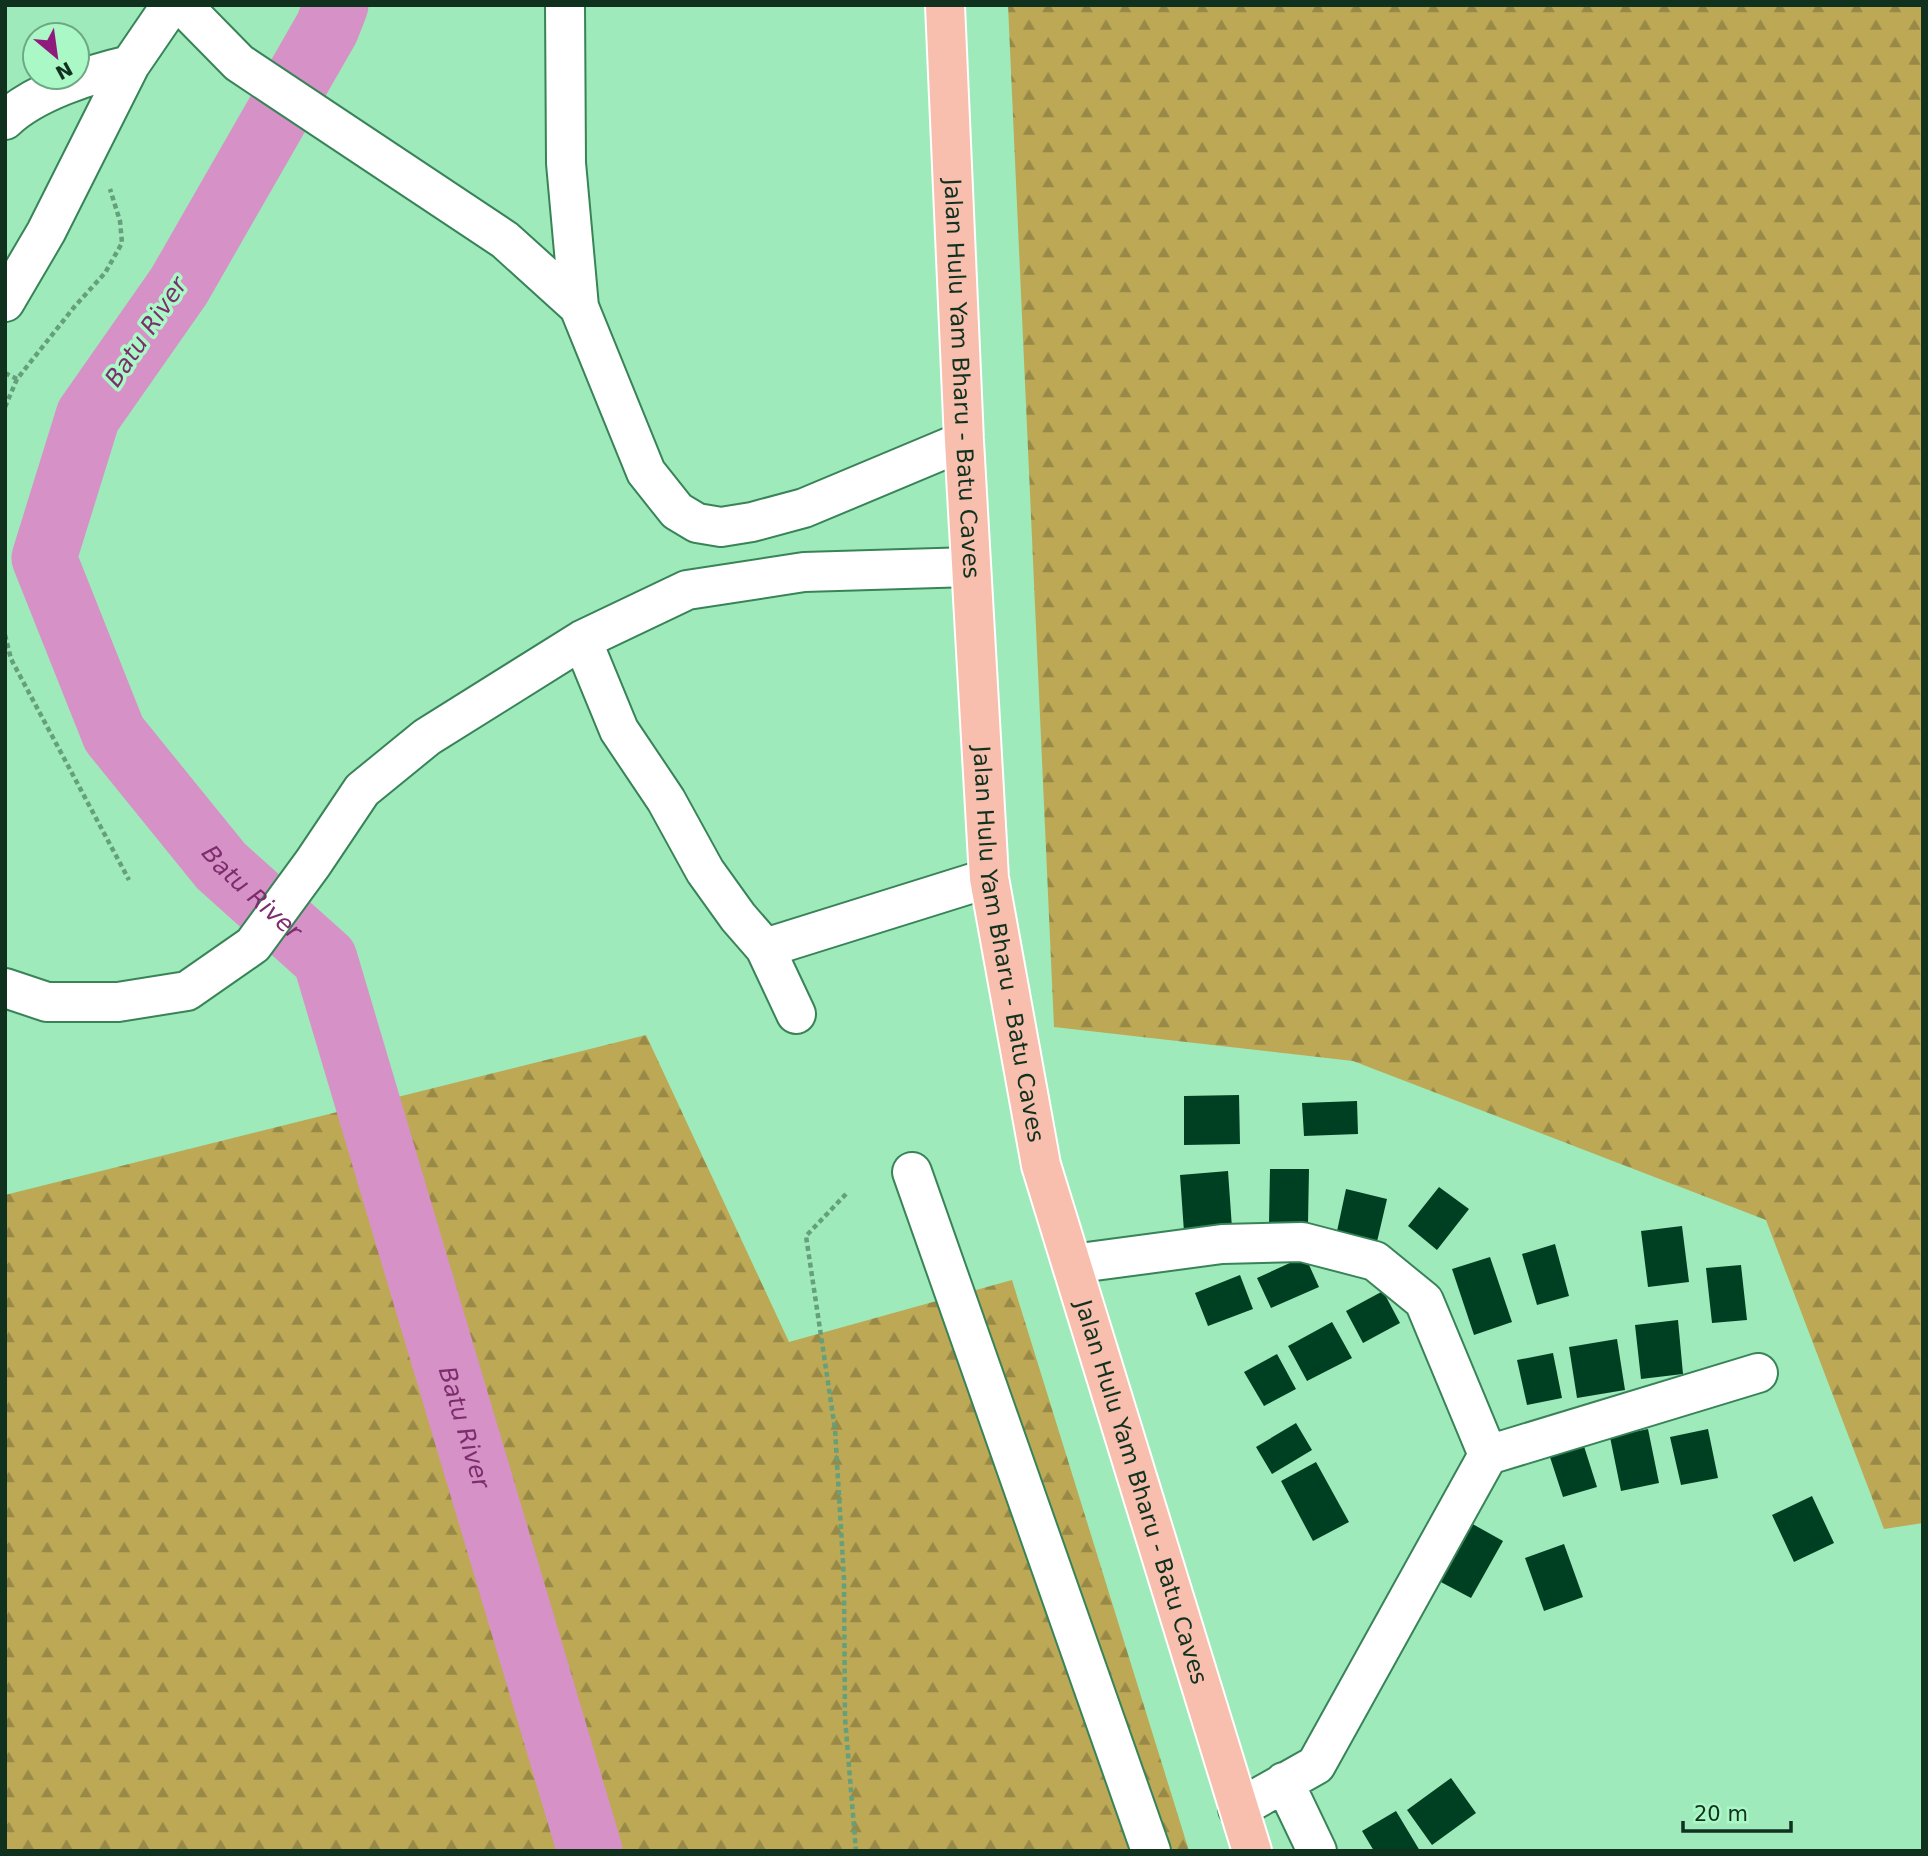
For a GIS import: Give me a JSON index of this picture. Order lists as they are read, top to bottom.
{
  "streets": {
    "main road": ["Jalan Hulu Yam Bharu - Batu Caves"]
  },
  "water": ["Batu River"],
  "scale_bar": "20 m",
  "north": "bottom right"
}
